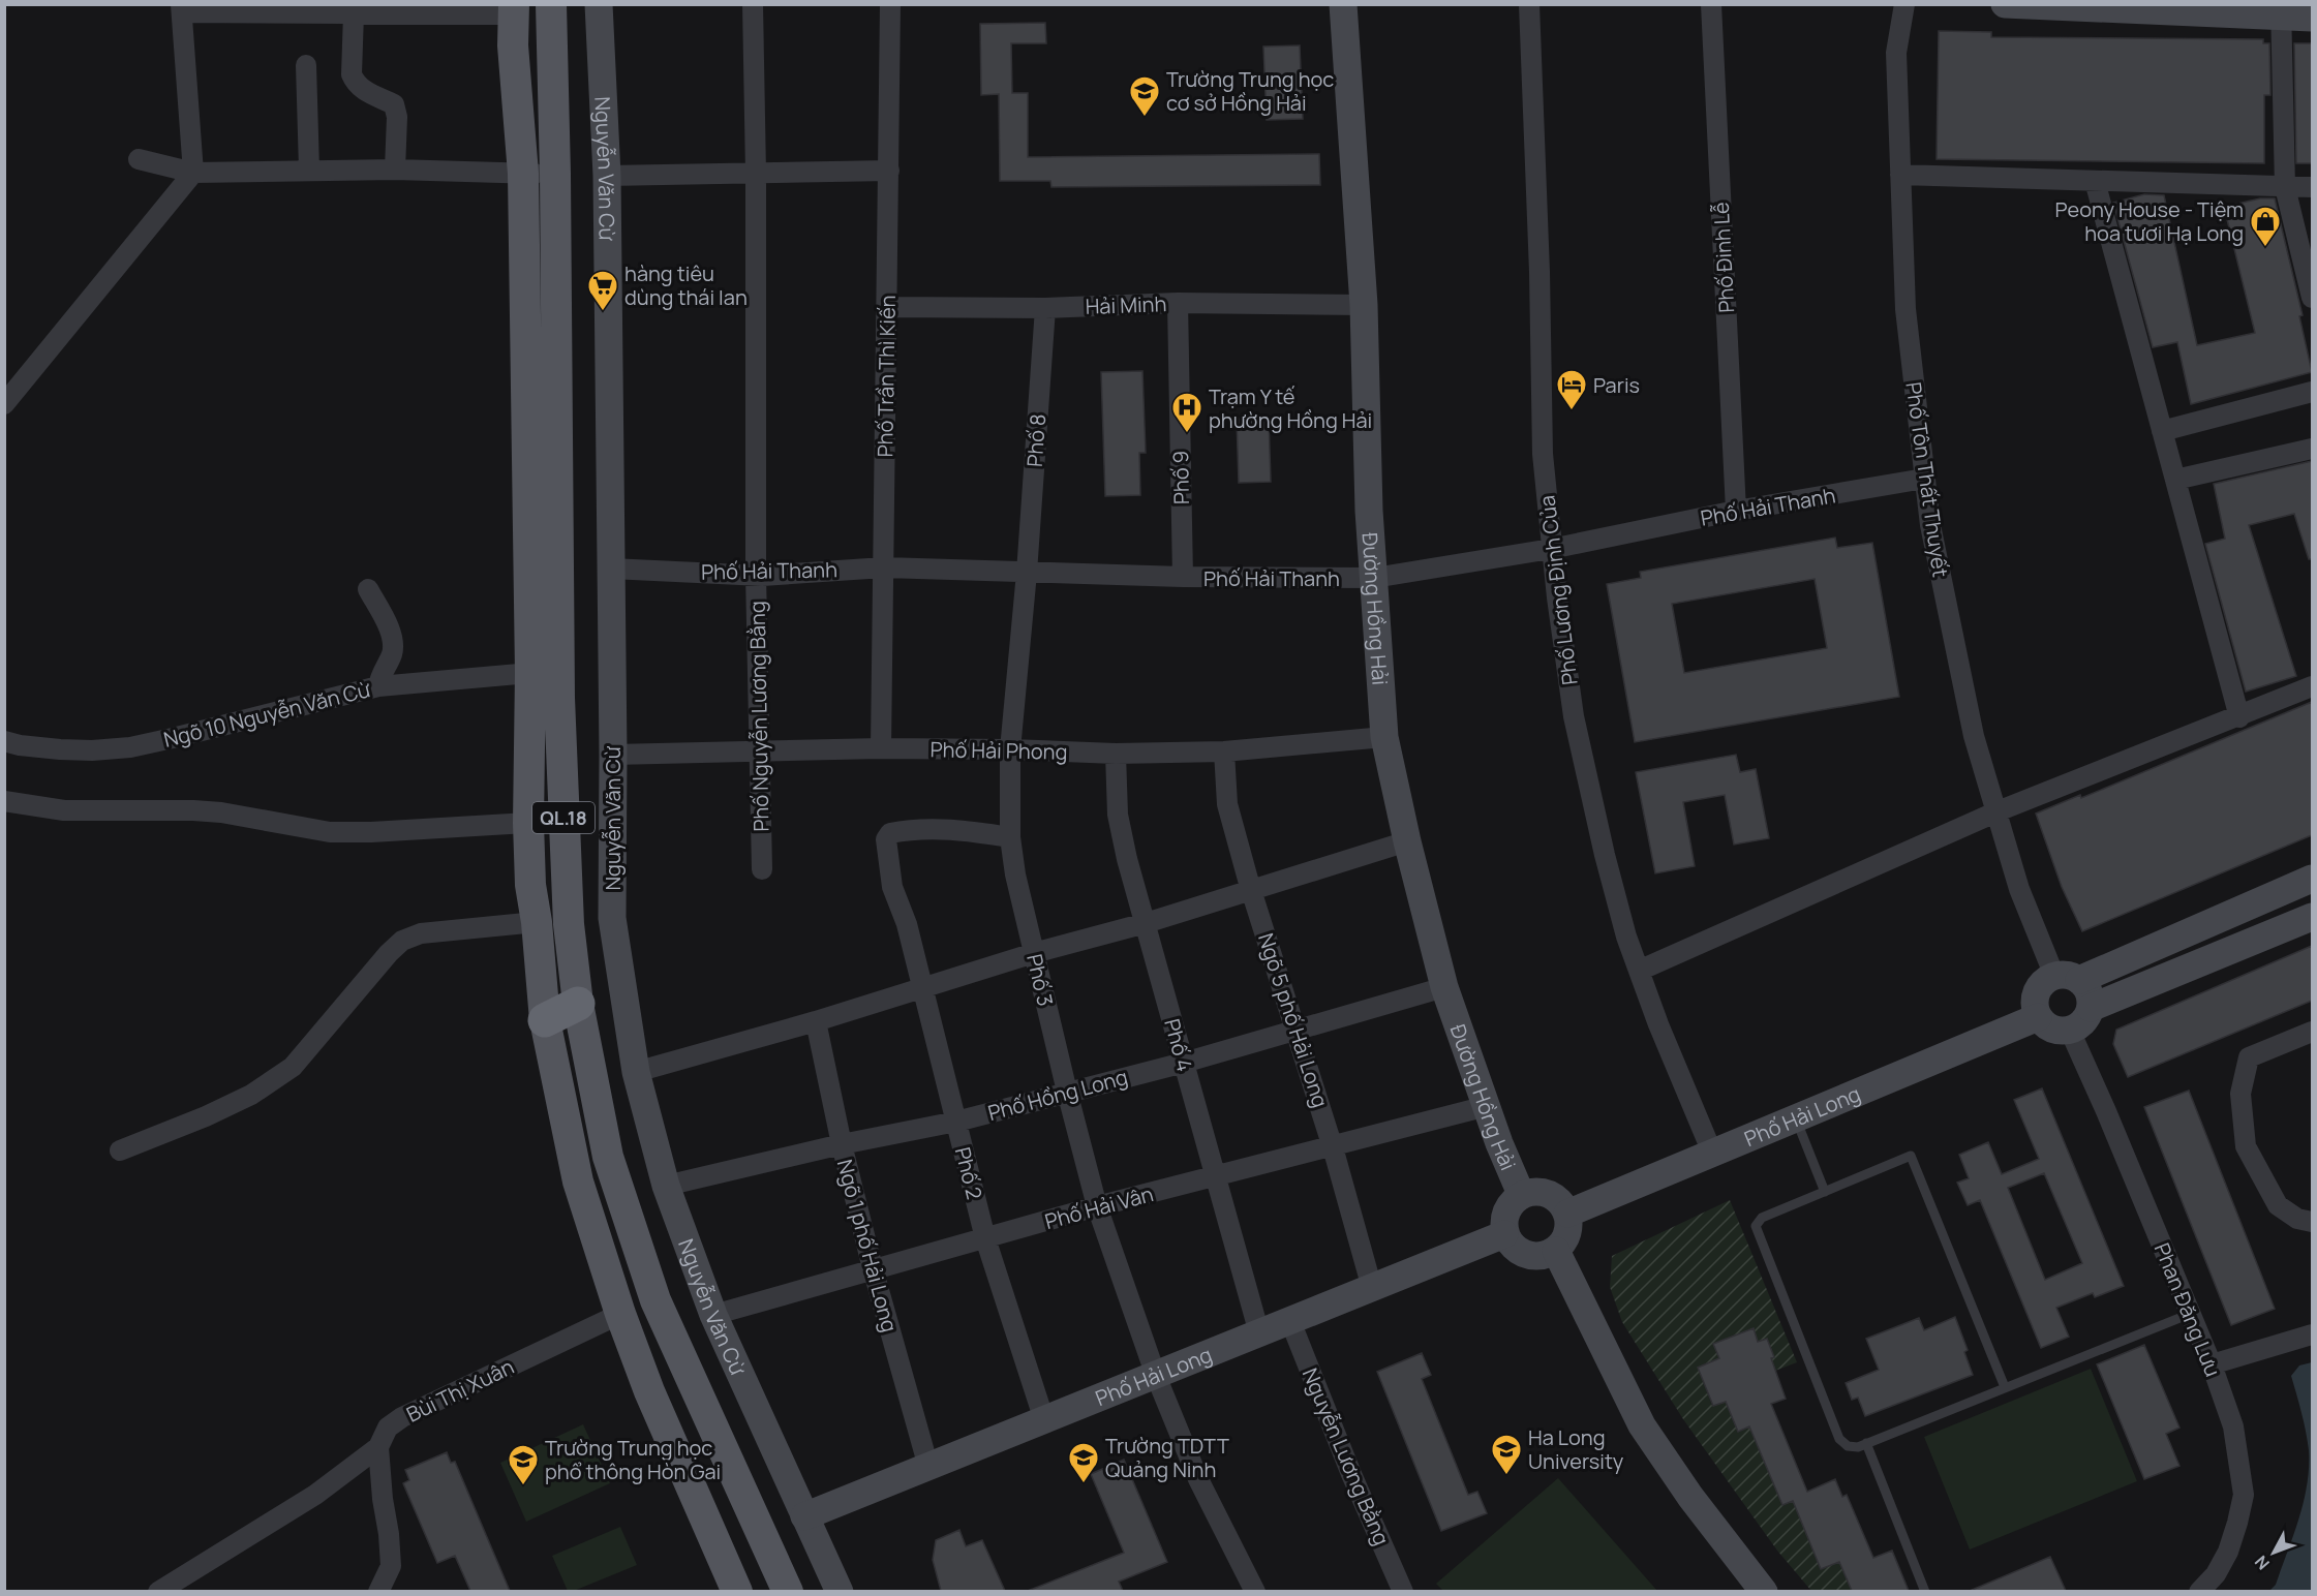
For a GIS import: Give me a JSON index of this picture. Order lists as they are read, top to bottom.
{
  "streets": {
    "main road": ["QL.18"],
    "street": [
      "Nguyễn Văn Cừ",
      "Phố Đinh Lễ",
      "Hải Minh",
      "Phố Trần Thì Kiến",
      "Phố 8",
      "Phố 9",
      "Phố Tôn Thất Thuyết",
      "Phố Hải Thanh",
      "Phố Lương Định Của",
      "Đường Hồng Hải",
      "Ngõ 10 Nguyễn Văn Cừ",
      "Phố Nguyễn Lương Bằng",
      "Phố Hải Phong",
      "Phố 3",
      "Ngõ 5 phố Hải Long",
      "Phố 4",
      "Phố Hồng Long",
      "Phố Hải Long",
      "Phố 2",
      "Phố Hải Vân",
      "Ngõ 1 phố Hải Long",
      "Phan Đăng Lưu",
      "Bùi Thị Xuân",
      "Nguyễn Lương Bằng"
    ]
  },
  "crossings": [
    ["Nguyễn Văn Cừ", "Phố Hải Thanh"],
    ["Nguyễn Văn Cừ", "Phố Hải Phong"],
    ["Nguyễn Văn Cừ", "Phố Hồng Long"],
    ["Nguyễn Văn Cừ", "Phố Hải Long"],
    ["Nguyễn Văn Cừ", "Phố Hải Vân"],
    ["Phố Đinh Lễ", "Phố Hải Thanh"],
    ["Hải Minh", "Phố Trần Thì Kiến"],
    ["Hải Minh", "Phố 8"],
    ["Hải Minh", "Phố 9"],
    ["Hải Minh", "Đường Hồng Hải"],
    ["Phố Trần Thì Kiến", "Phố Hải Thanh"],
    ["Phố Trần Thì Kiến", "Phố Hải Phong"],
    ["Phố 8", "Phố Hải Thanh"],
    ["Phố 8", "Phố 3"],
    ["Phố 9", "Phố Hải Thanh"],
    ["Phố Tôn Thất Thuyết", "Phố Hải Thanh"],
    ["Phố Tôn Thất Thuyết", "Phố Hải Long"],
    ["Phố Tôn Thất Thuyết", "Phan Đăng Lưu"],
    ["Phố Hải Thanh", "Phố Lương Định Của"],
    ["Phố Hải Thanh", "Đường Hồng Hải"],
    ["Phố Hải Thanh", "Phố Nguyễn Lương Bằng"],
    ["Phố Hải Thanh", "Phố 3"],
    ["Phố Lương Định Của", "Phố Hải Long"],
    ["Đường Hồng Hải", "Phố Hải Phong"],
    ["Đường Hồng Hải", "Phố Hồng Long"],
    ["Đường Hồng Hải", "Phố Hải Long"],
    ["Đường Hồng Hải", "Phố Hải Vân"],
    ["Ngõ 10 Nguyễn Văn Cừ", "QL.18"],
    ["Phố Nguyễn Lương Bằng", "Phố Hải Phong"],
    ["Phố Hải Phong", "Phố 3"],
    ["Phố Hải Phong", "Ngõ 5 phố Hải Long"],
    ["Phố Hải Phong", "Phố 4"],
    ["QL.18", "Bùi Thị Xuân"],
    ["Phố 3", "Phố Hồng Long"],
    ["Phố 3", "Phố Hải Long"],
    ["Phố 3", "Phố 2"],
    ["Phố 3", "Phố Hải Vân"],
    ["Ngõ 5 phố Hải Long", "Phố Hồng Long"],
    ["Ngõ 5 phố Hải Long", "Phố Hải Long"],
    ["Ngõ 5 phố Hải Long", "Phố Hải Vân"],
    ["Phố 4", "Phố Hồng Long"],
    ["Phố 4", "Phố Hải Long"],
    ["Phố 4", "Phố Hải Vân"],
    ["Phố Hồng Long", "Phố 2"],
    ["Phố Hồng Long", "Ngõ 1 phố Hải Long"],
    ["Phố Hải Long", "Phố 2"],
    ["Phố Hải Long", "Ngõ 1 phố Hải Long"],
    ["Phố Hải Long", "Phan Đăng Lưu"],
    ["Phố Hải Long", "Nguyễn Lương Bằng"],
    ["Phố 2", "Phố Hải Vân"],
    ["Phố Hải Vân", "Ngõ 1 phố Hải Long"]
  ],
  "places": {
    "school or university": [
      "Trường Trung học cơ sở Hồng Hải",
      "Ha Long University",
      "Trường TDTT Quảng Ninh",
      "Trường Trung học phổ thông Hòn Gai"
    ],
    "shop": ["Peony House - Tiệm hoa tươi Hạ Long"],
    "supermarket": ["hàng tiêu dùng thái lan"],
    "hotel": ["Paris"],
    "hospital": ["Trạm Y tế phường Hồng Hải"]
  },
  "north": "bottom left"
}
